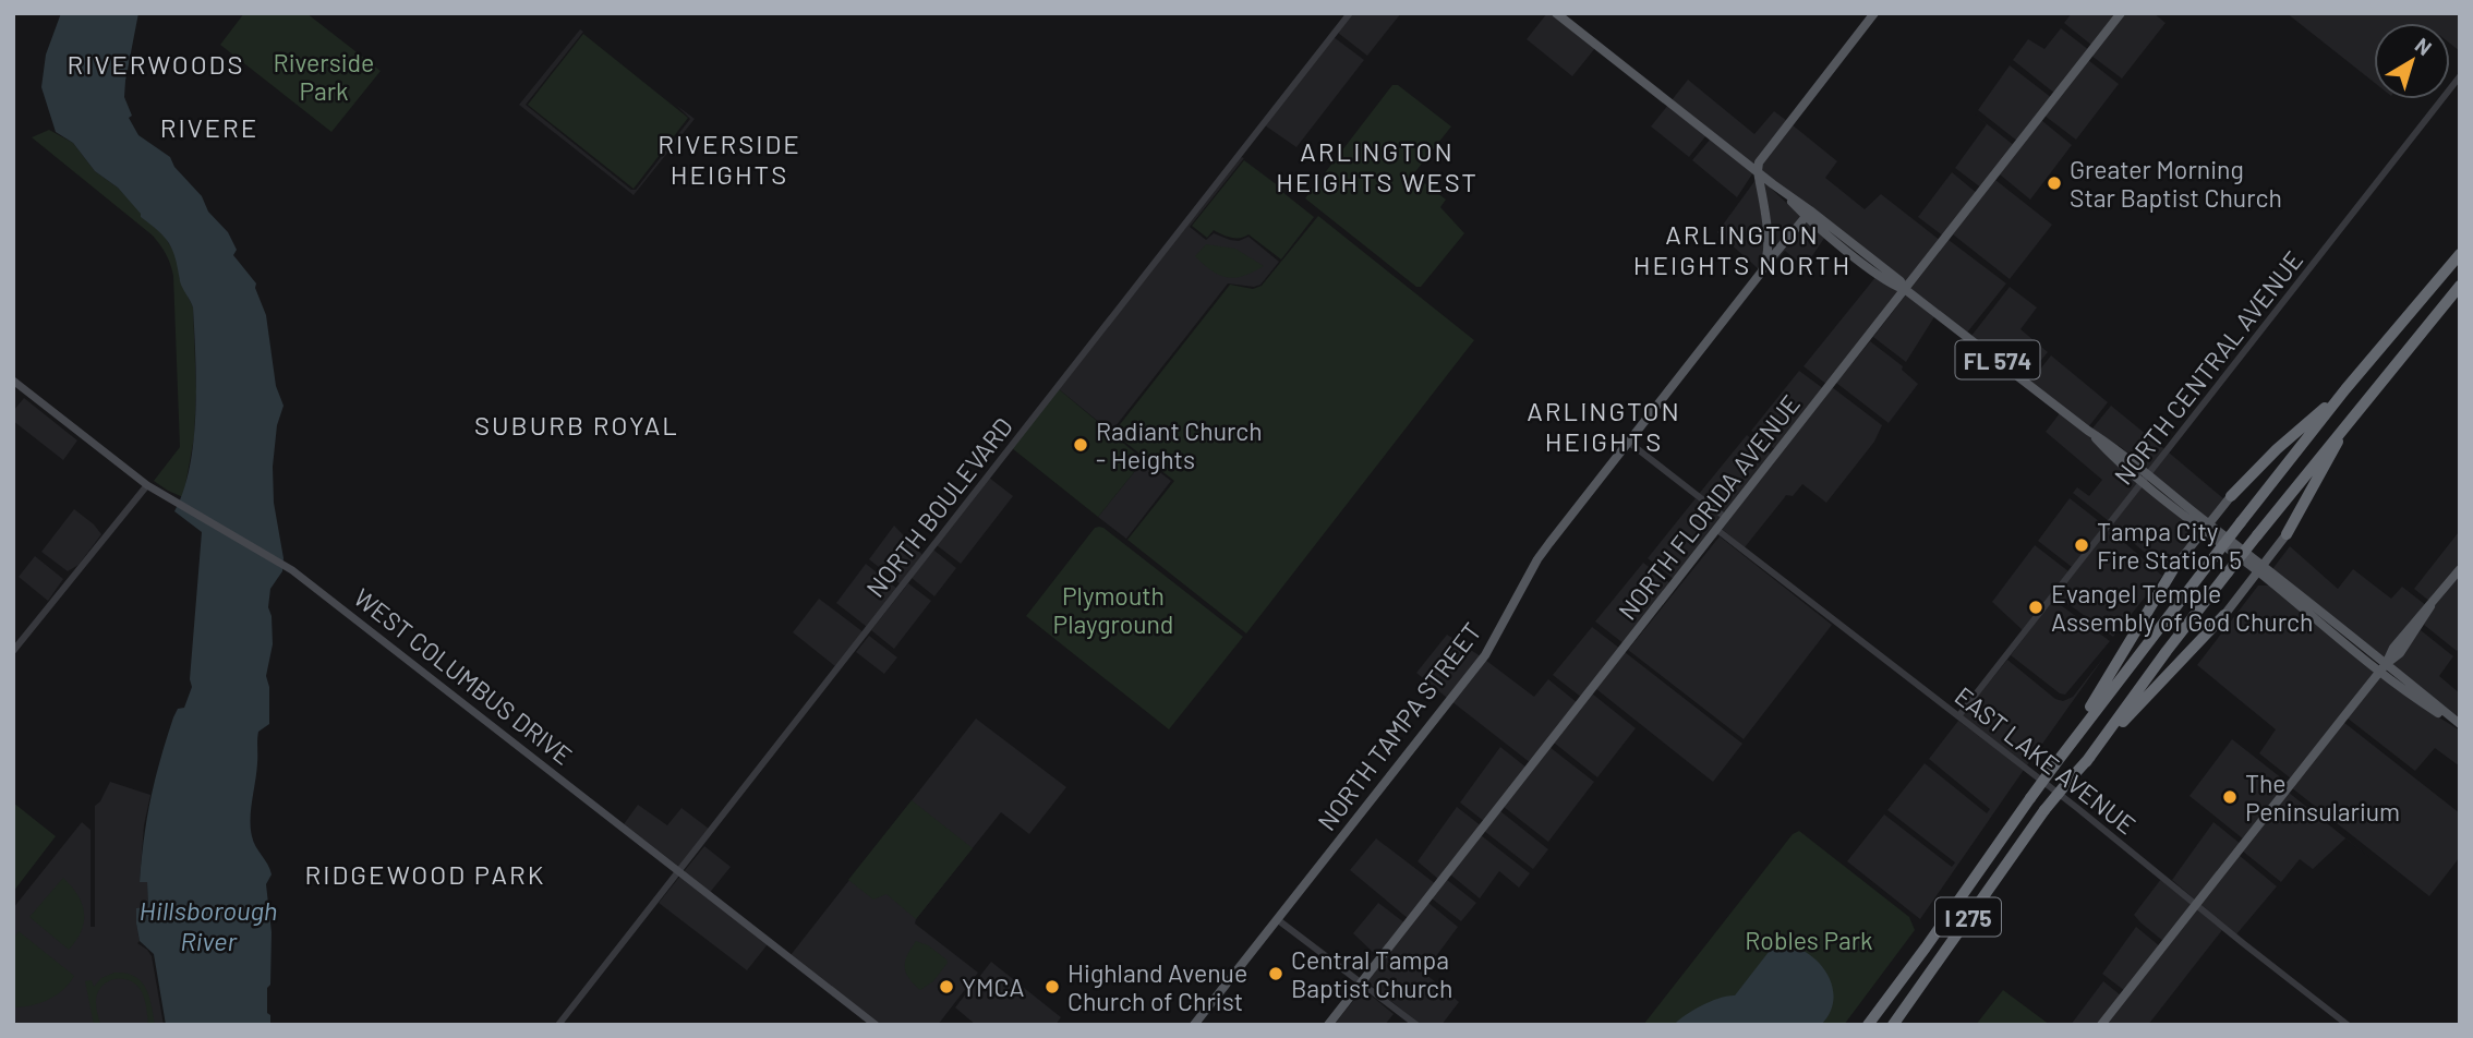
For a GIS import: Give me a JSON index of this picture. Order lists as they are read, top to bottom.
{
  "streets": {
    "highway": ["I 275"],
    "main road": [
      "FL 574",
      "NORTH FLORIDA AVENUE",
      "WEST COLUMBUS DRIVE",
      "NORTH TAMPA STREET"
    ],
    "street": ["NORTH CENTRAL AVENUE", "NORTH BOULEVARD", "EAST LAKE AVENUE"]
  },
  "crossings": [
    ["FL 574", "NORTH CENTRAL AVENUE"],
    ["FL 574", "NORTH FLORIDA AVENUE"],
    ["FL 574", "NORTH TAMPA STREET"],
    ["NORTH CENTRAL AVENUE", "EAST LAKE AVENUE"],
    ["NORTH BOULEVARD", "WEST COLUMBUS DRIVE"],
    ["NORTH FLORIDA AVENUE", "EAST LAKE AVENUE"]
  ],
  "districts": [
    "RIVERWOODS",
    "RIVERE",
    "RIVERSIDE HEIGHTS",
    "ARLINGTON HEIGHTS WEST",
    "ARLINGTON HEIGHTS NORTH",
    "ARLINGTON HEIGHTS",
    "SUBURB ROYAL",
    "RIDGEWOOD PARK"
  ],
  "water": ["Hillsborough River"],
  "parks": ["Riverside Park", "Plymouth Playground", "Robles Park"],
  "places": [
    "Greater Morning Star Baptist Church",
    "Radiant Church - Heights",
    "Tampa City Fire Station 5",
    "Evangel Temple Assembly of God Church",
    "The Peninsularium",
    "Central Tampa Baptist Church",
    "YMCA",
    "Highland Avenue Church of Christ"
  ],
  "north": "top right"
}
